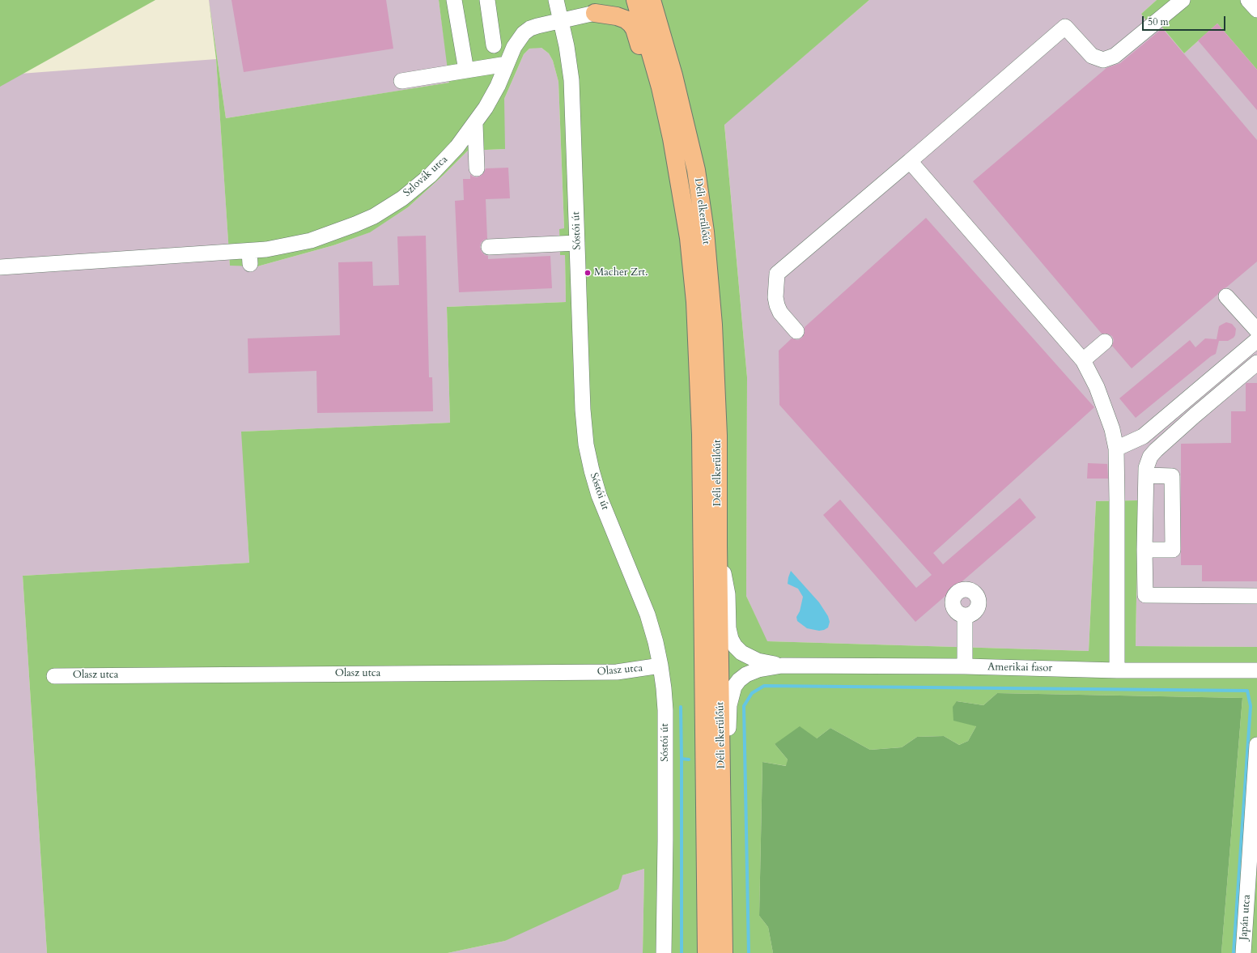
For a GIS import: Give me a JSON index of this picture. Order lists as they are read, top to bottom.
{
  "streets": {
    "main road": ["Déli elkerülőút"],
    "street": [
      "Szlovák utca",
      "Sóstói út",
      "Amerikai fasor",
      "Olasz utca",
      "Japán utca"
    ]
  },
  "crossings": [
    ["Szlovák utca", "Sóstói út"],
    ["Sóstói út", "Olasz utca"]
  ],
  "places": ["Macher Zrt."],
  "scale_bar": "50 m"
}
